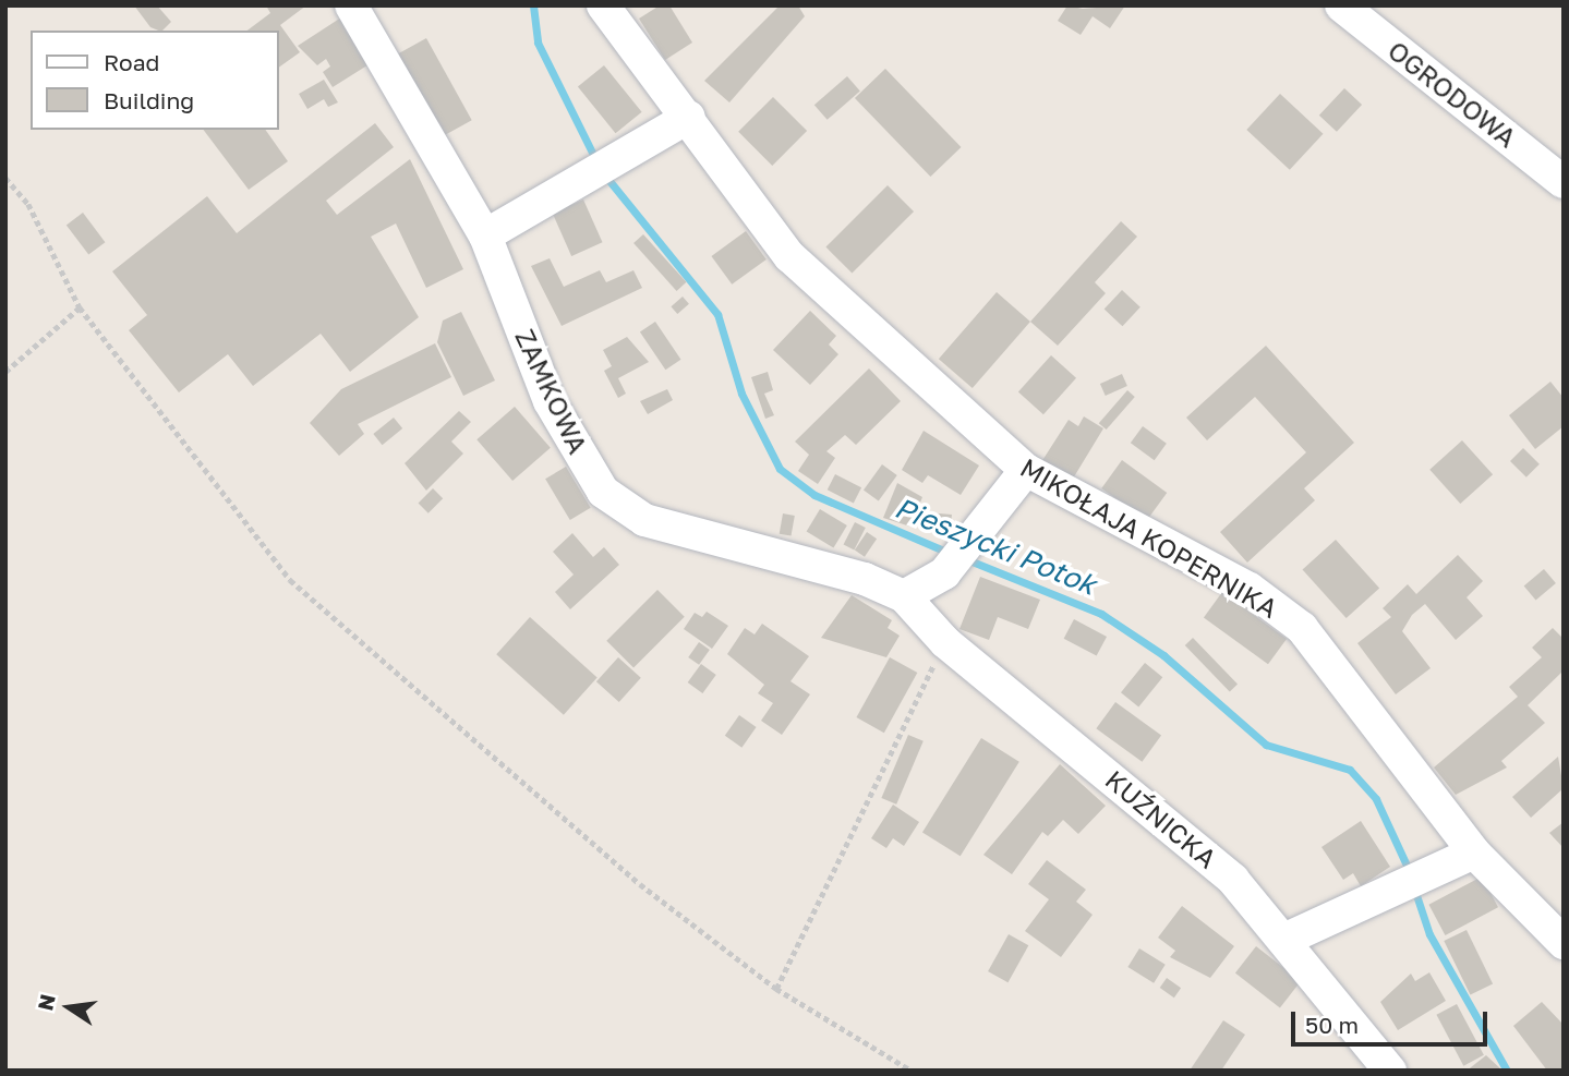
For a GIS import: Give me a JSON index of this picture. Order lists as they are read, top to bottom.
{
  "streets": {
    "street": [
      "OGRODOWA",
      "ZAMKOWA",
      "MIKOŁAJA KOPERNIKA",
      "KUŹNICKA"
    ]
  },
  "crossings": [
    ["ZAMKOWA", "KUŹNICKA"]
  ],
  "water": ["Pieszycki Potok"],
  "legend": ["Road", "Building"],
  "scale_bar": "50 m",
  "north": "left"
}
